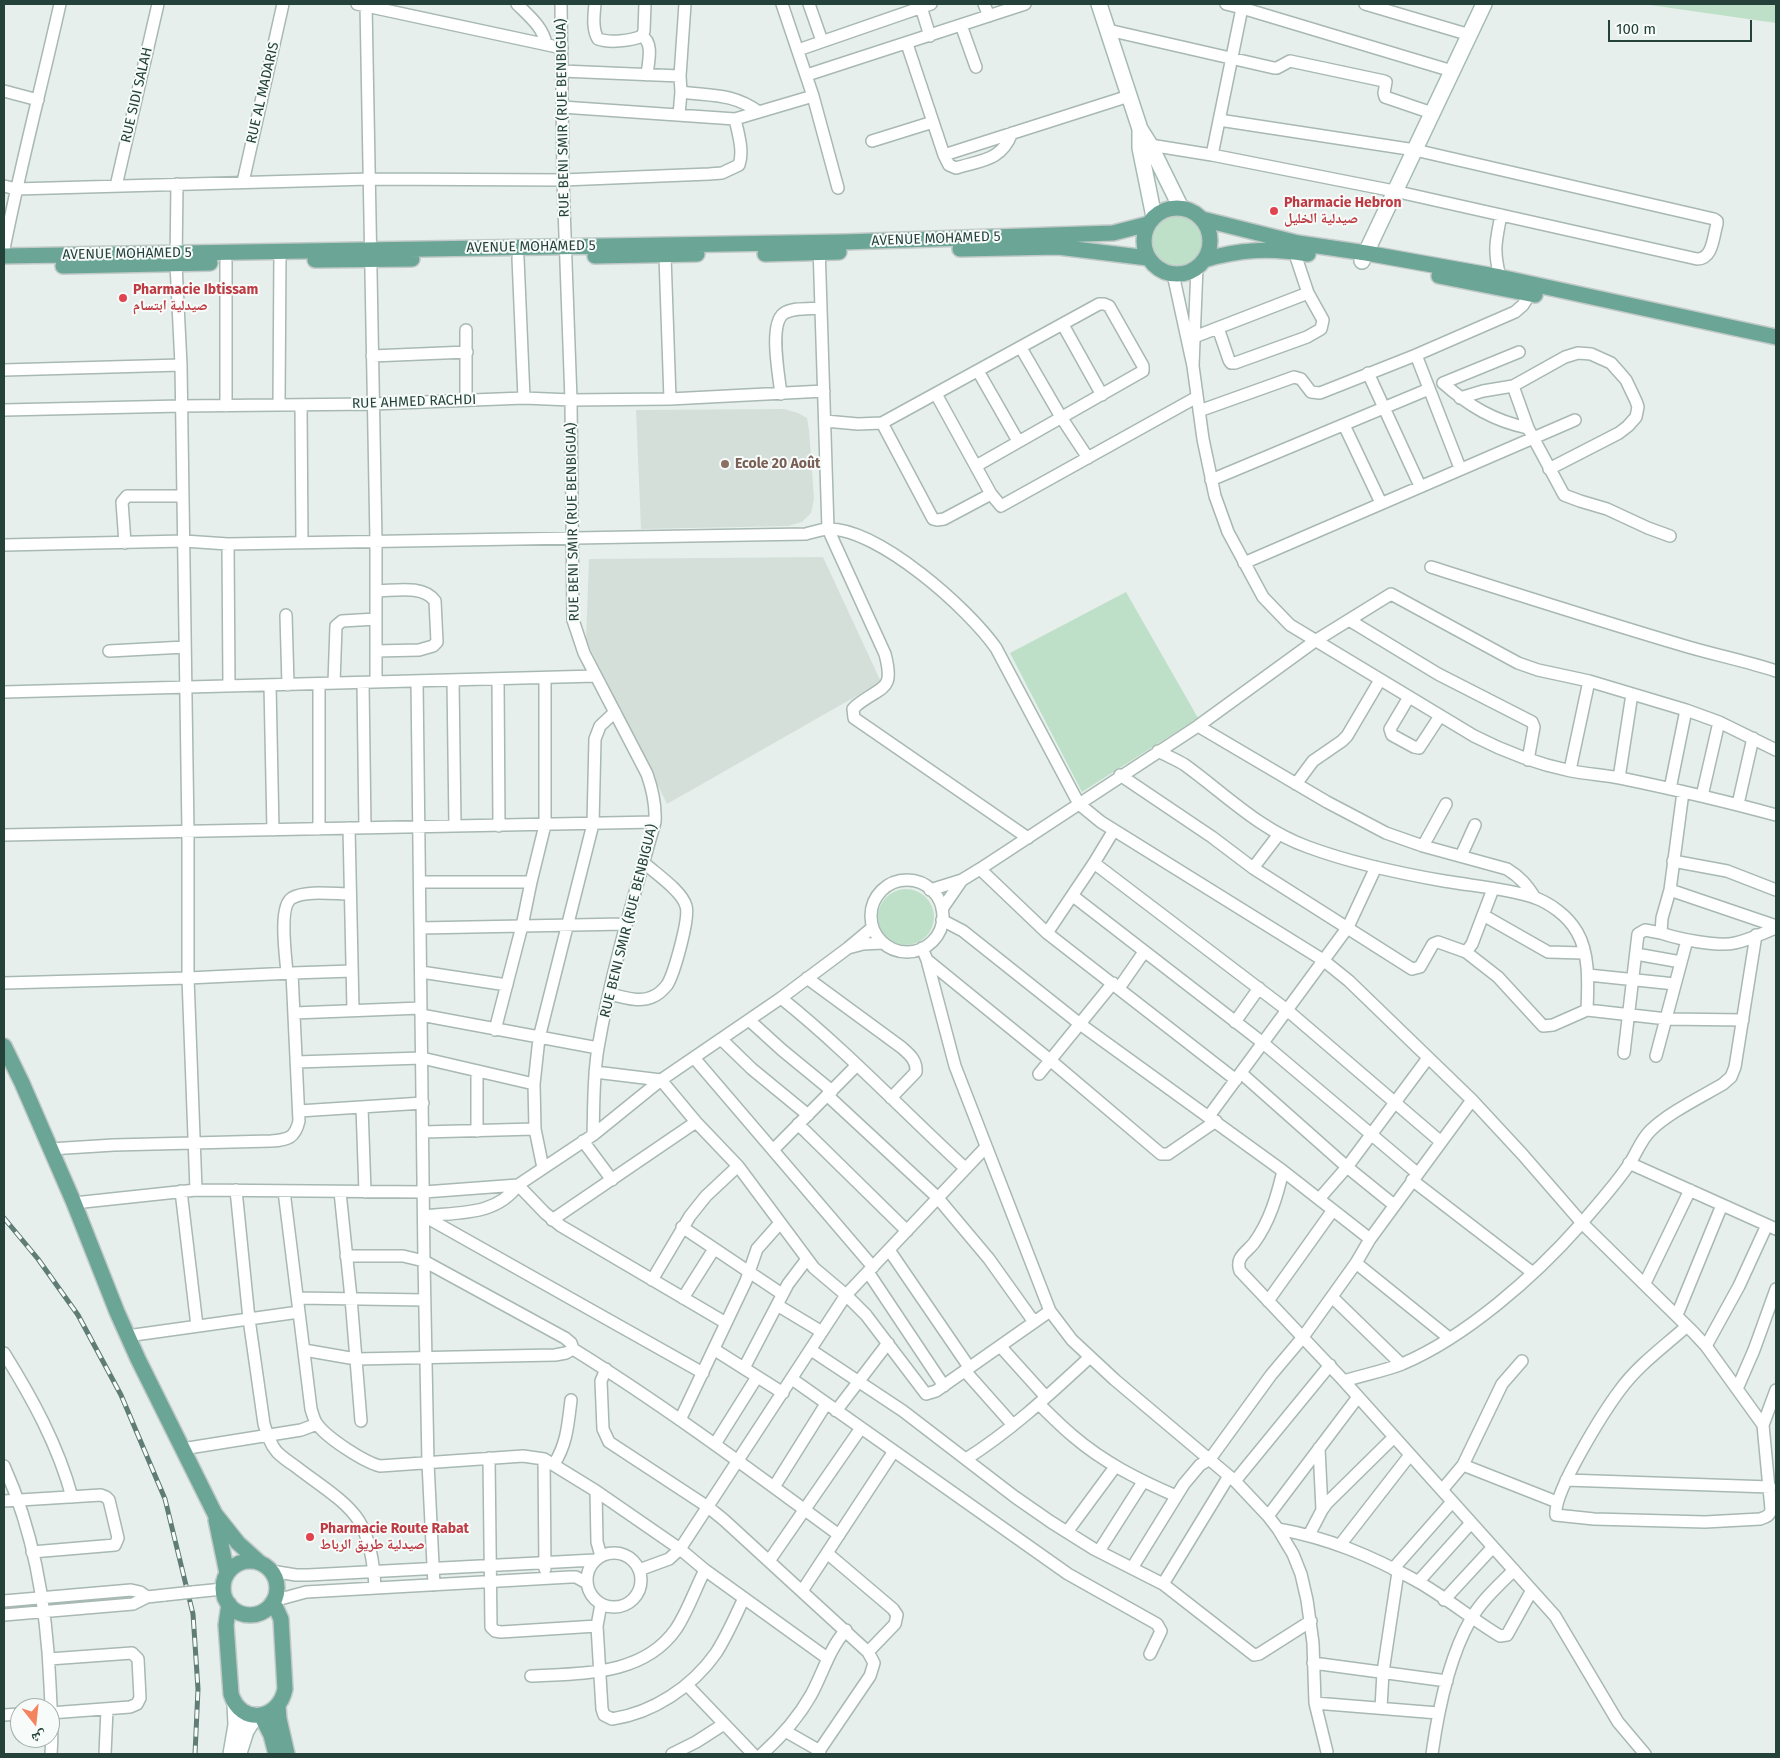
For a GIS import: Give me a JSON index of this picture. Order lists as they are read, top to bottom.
{
  "streets": {
    "main road": ["AVENUE MOHAMED 5"],
    "street": [
      "RUE AL MADARIS",
      "RUE SIDI SALAH",
      "RUE BENI SMIR (RUE BENBIGUA)",
      "RUE AHMED RACHDI"
    ]
  },
  "crossings": [
    ["RUE BENI SMIR (RUE BENBIGUA)", "AVENUE MOHAMED 5"],
    ["RUE BENI SMIR (RUE BENBIGUA)", "RUE AHMED RACHDI"]
  ],
  "places": [
    "Pharmacie Hebron صيدلية الخليل",
    "Pharmacie Ibtissam صيدلية ابتسام",
    "Ecole 20 Août",
    "Pharmacie Route Rabat صيدلية طريق الرباط"
  ],
  "scale_bar": "100 m",
  "north": "bottom"
}
